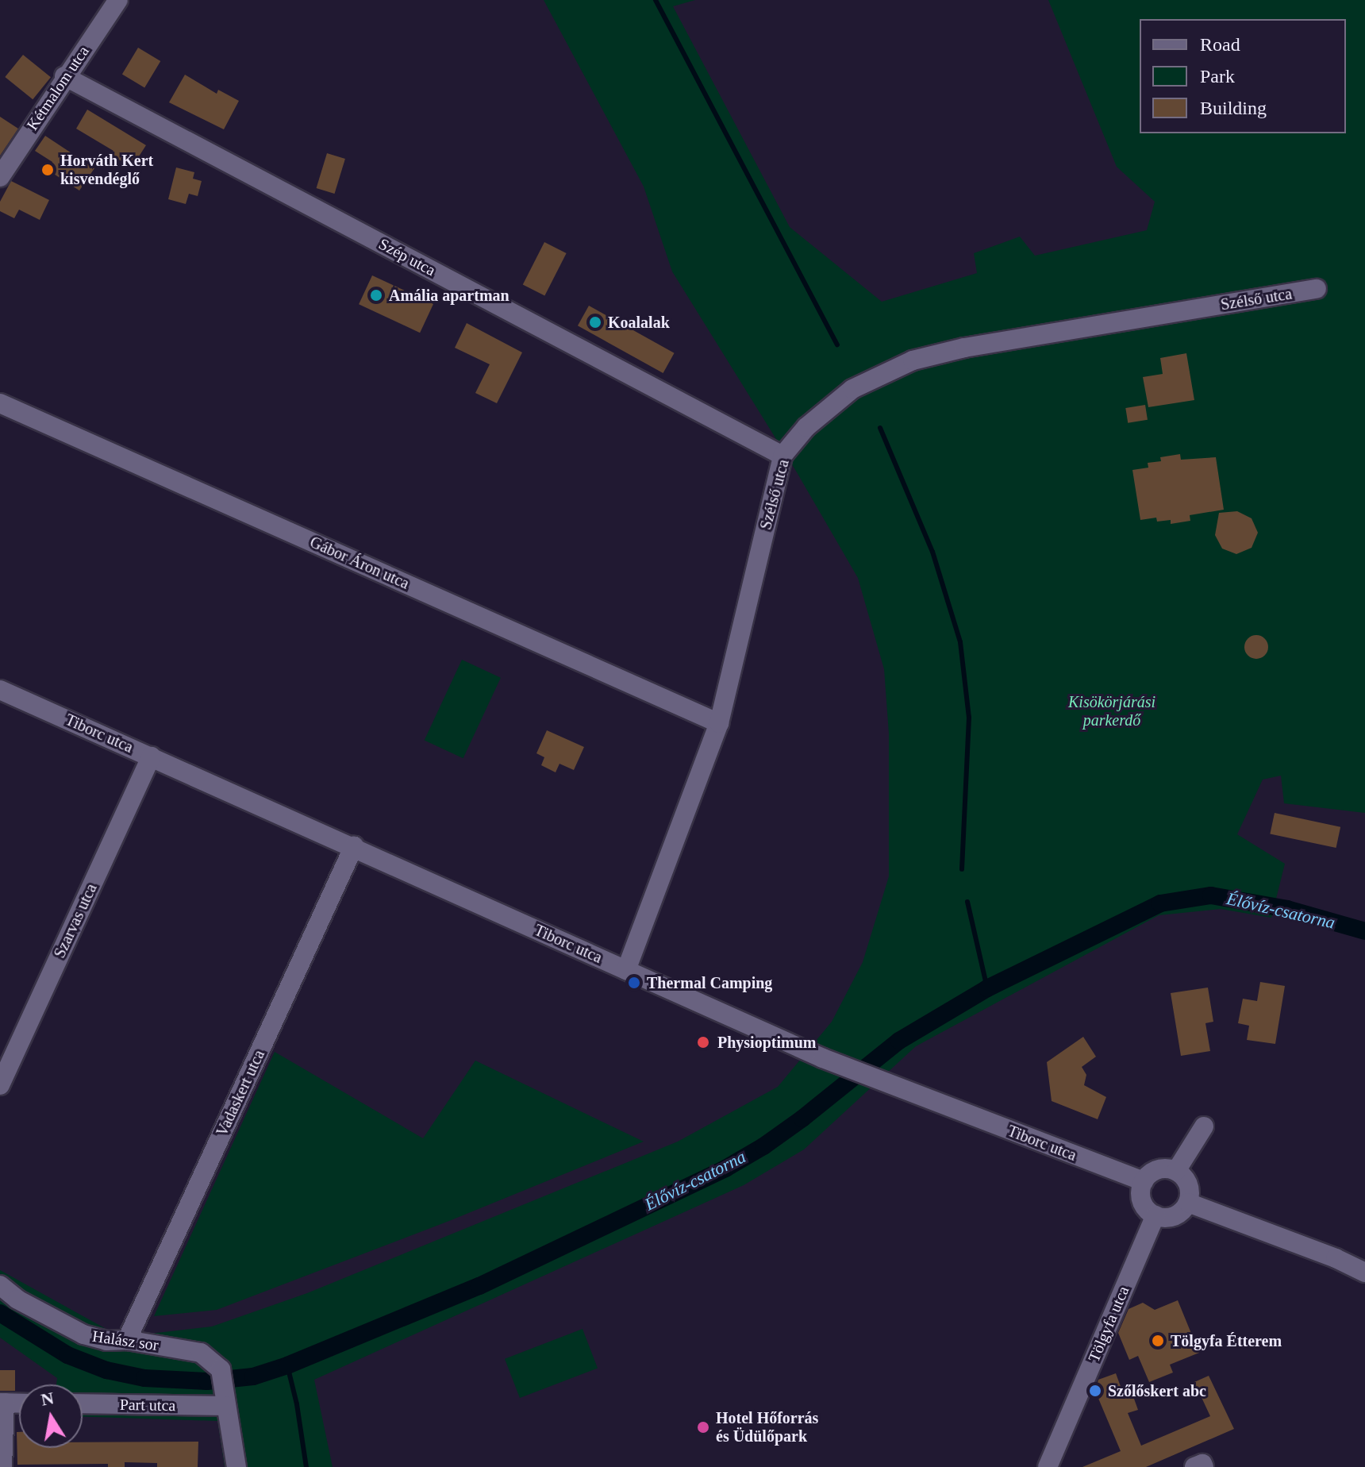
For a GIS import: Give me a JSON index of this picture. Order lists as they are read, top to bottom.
{
  "streets": {
    "street": [
      "Kétmalom utca",
      "Szép utca",
      "Szélső utca",
      "Gábor Áron utca",
      "Tiborc utca",
      "Szarvas utca",
      "Vadaskert utca",
      "Tölgyfa utca",
      "Halász sor",
      "Part utca"
    ]
  },
  "crossings": [
    ["Kétmalom utca", "Szép utca"],
    ["Szép utca", "Szélső utca"],
    ["Szélső utca", "Gábor Áron utca"],
    ["Szélső utca", "Tiborc utca"],
    ["Tiborc utca", "Szarvas utca"],
    ["Tiborc utca", "Vadaskert utca"],
    ["Tiborc utca", "Tölgyfa utca"],
    ["Vadaskert utca", "Halász sor"],
    ["Halász sor", "Part utca"]
  ],
  "water": ["Élővíz-csatorna"],
  "parks": ["Kisökörjárási parkerdő"],
  "places": [
    "Horváth Kert kisvendéglő",
    "Amália apartman",
    "Koalalak",
    "Thermal Camping",
    "Physioptimum",
    "Tölgyfa Étterem",
    "Szőlőskert abc",
    "Hotel Hőforrás és Üdülőpark"
  ],
  "legend": ["Road", "Park", "Building"],
  "north": "top"
}
